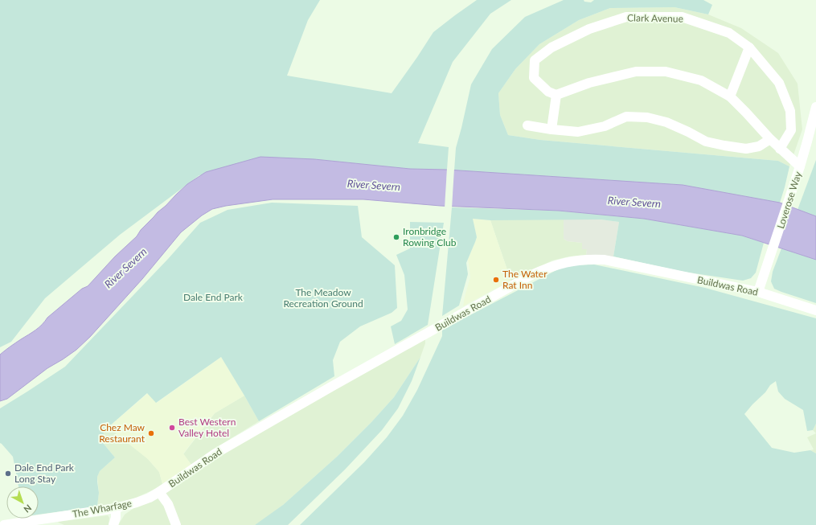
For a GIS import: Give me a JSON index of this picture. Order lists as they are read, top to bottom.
{
  "streets": {
    "street": [
      "Clark Avenue",
      "Loverose Way",
      "Buildwas Road",
      "The Wharfage"
    ]
  },
  "crossings": [
    ["Loverose Way", "Buildwas Road"],
    ["Buildwas Road", "The Wharfage"]
  ],
  "water": ["River Severn"],
  "parks": ["The Meadow Recreation Ground", "Dale End Park"],
  "places": [
    "Ironbridge Rowing Club",
    "The Water Rat Inn",
    "Best Western Valley Hotel",
    "Chez Maw Restaurant",
    "Dale End Park Long Stay"
  ],
  "north": "bottom right"
}
